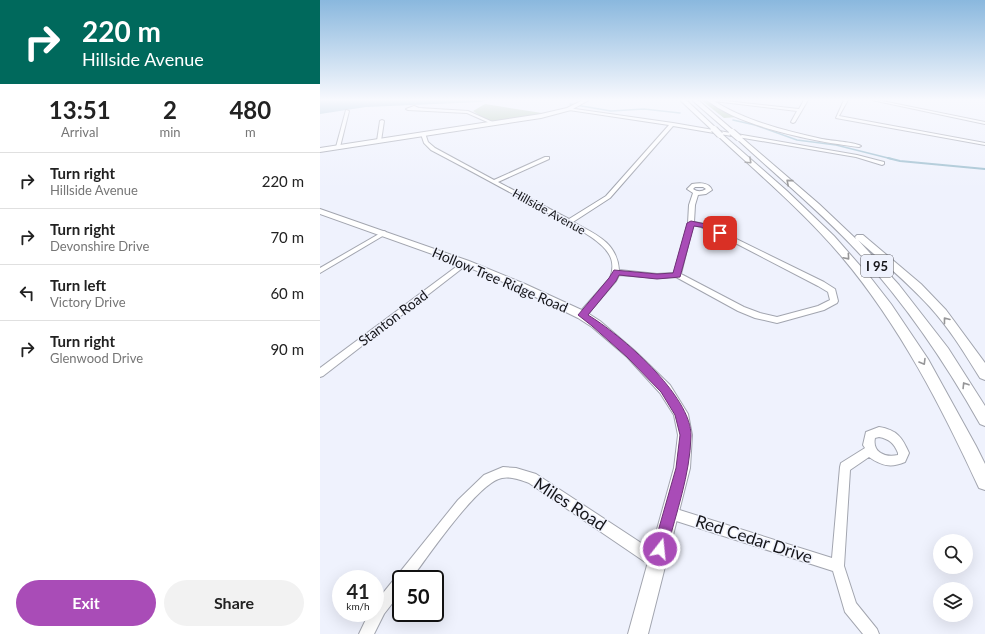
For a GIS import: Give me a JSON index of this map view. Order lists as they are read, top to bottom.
{
  "streets": {
    "highway": ["I 95"],
    "main road": ["Hollow Tree Ridge Road"],
    "street": [
      "Hillside Avenue",
      "Stanton Road",
      "Miles Road",
      "Red Cedar Drive"
    ]
  },
  "crossings": [
    ["Hollow Tree Ridge Road", "Stanton Road"],
    ["Hollow Tree Ridge Road", "Miles Road"],
    ["Hollow Tree Ridge Road", "Red Cedar Drive"]
  ],
  "page": {
    "turn": ["220 m", "Hillside Avenue"],
    "eta": [
      "13:51",
      "Arrival",
      "2",
      "min",
      "480",
      "m"
    ],
    "list": [
      {
        "name": "Turn right",
        "note": "Hillside Avenue",
        "value": "220 m"
      },
      {
        "name": "Turn right",
        "note": "Devonshire Drive",
        "value": "70 m"
      },
      {
        "name": "Turn left",
        "note": "Victory Drive",
        "value": "60 m"
      },
      {
        "name": "Turn right",
        "note": "Glenwood Drive",
        "value": "90 m"
      }
    ],
    "speed": "41 km/h",
    "limit": "50",
    "buttons": ["Exit", "Share"]
  }
}
